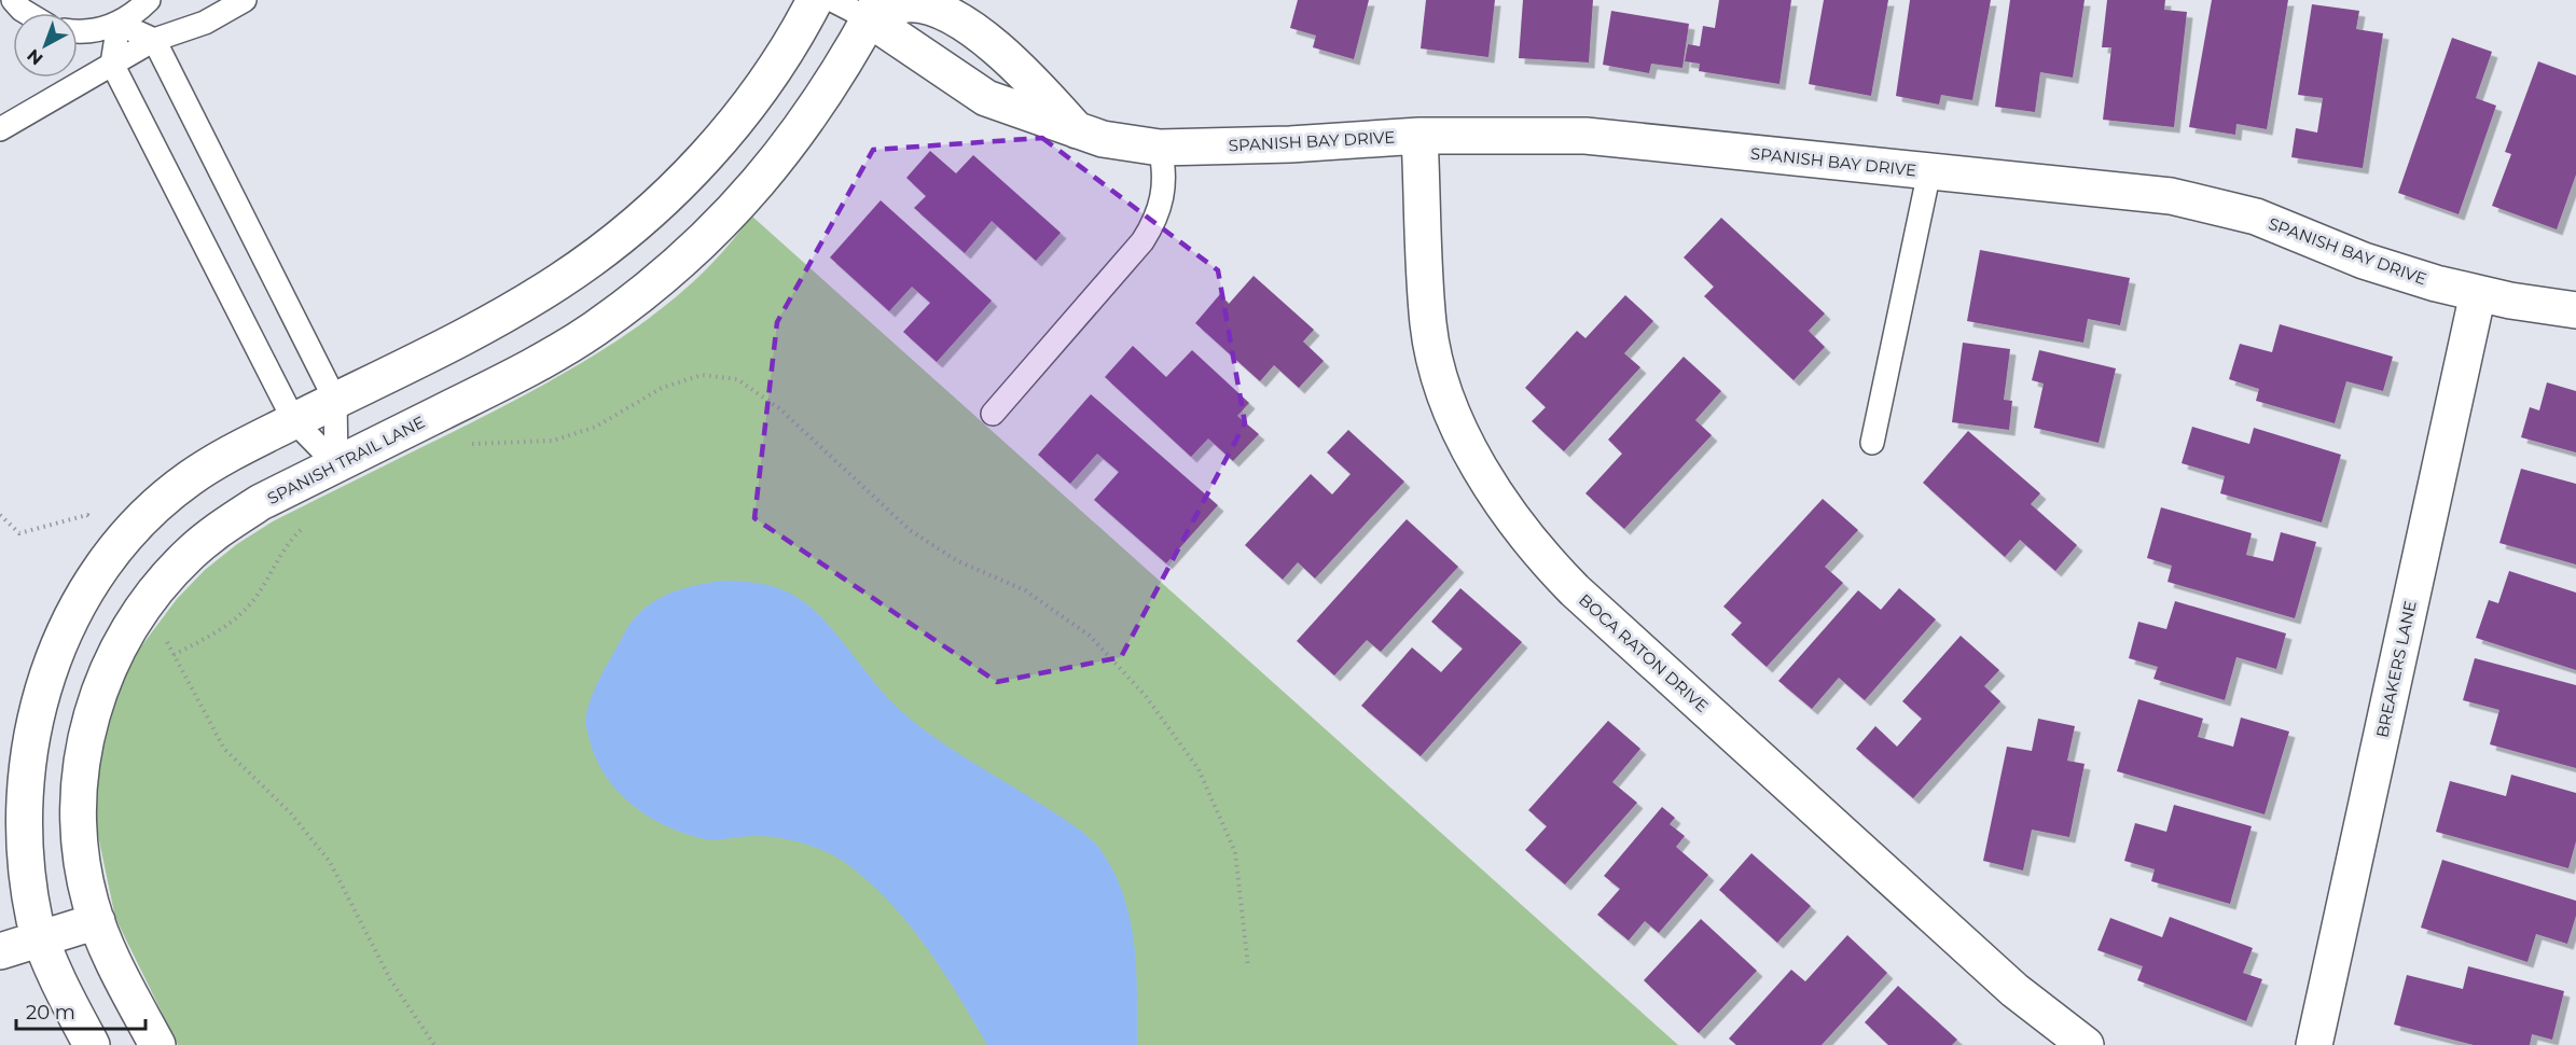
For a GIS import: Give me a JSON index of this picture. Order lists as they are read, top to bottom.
{
  "streets": {
    "street": [
      "SPANISH BAY DRIVE",
      "SPANISH TRAIL LANE",
      "BOCA RATON DRIVE",
      "BREAKERS LANE"
    ]
  },
  "crossings": [
    ["SPANISH BAY DRIVE", "SPANISH TRAIL LANE"],
    ["SPANISH BAY DRIVE", "BOCA RATON DRIVE"],
    ["SPANISH BAY DRIVE", "BREAKERS LANE"]
  ],
  "scale_bar": "20 m",
  "north": "bottom left"
}
